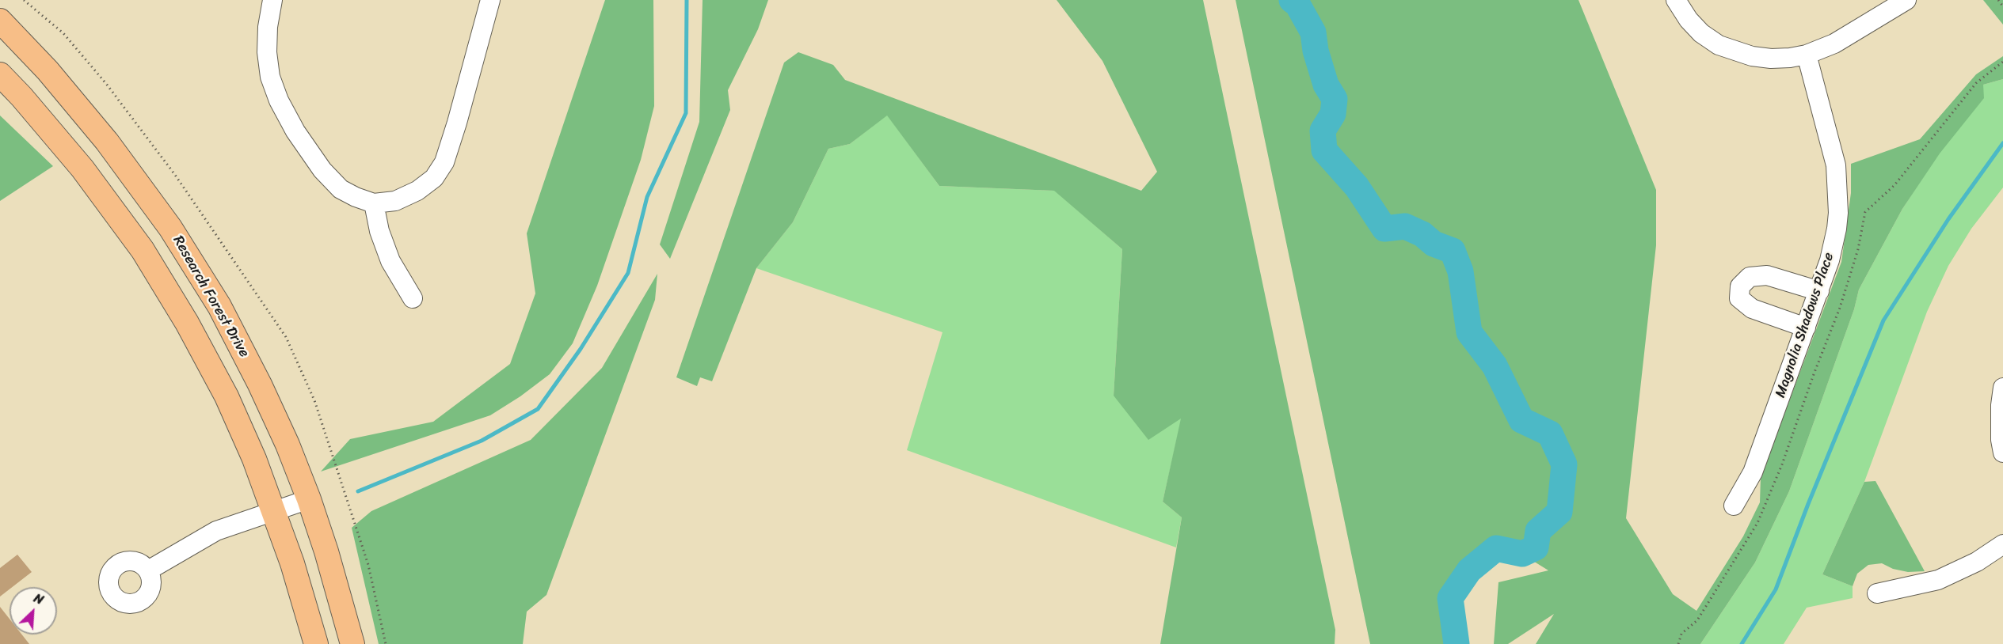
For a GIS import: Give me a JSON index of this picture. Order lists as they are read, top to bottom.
{
  "streets": {
    "main road": ["Research Forest Drive"],
    "street": ["Magnolia Shadows Place"]
  },
  "north": "top right"
}
